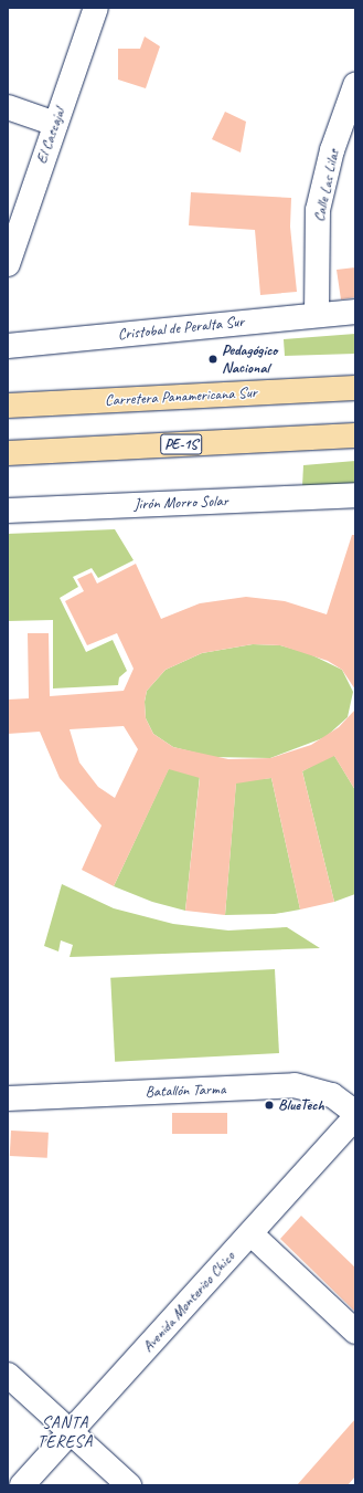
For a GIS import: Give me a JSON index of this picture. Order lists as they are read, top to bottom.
{
  "streets": {
    "highway": ["Carretera Panamericana Sur", "PE-1S"],
    "street": [
      "El Cascajal",
      "Calle Las Lilas",
      "Cristobal de Peralta Sur",
      "Jirón Morro Solar",
      "Batallón Tarma",
      "Avenida Monterico Chico"
    ]
  },
  "crossings": [
    ["Calle Las Lilas", "Cristobal de Peralta Sur"]
  ],
  "districts": ["SANTA TERESA"],
  "places": ["Pedagógico Nacional", "BlueTech"]
}
